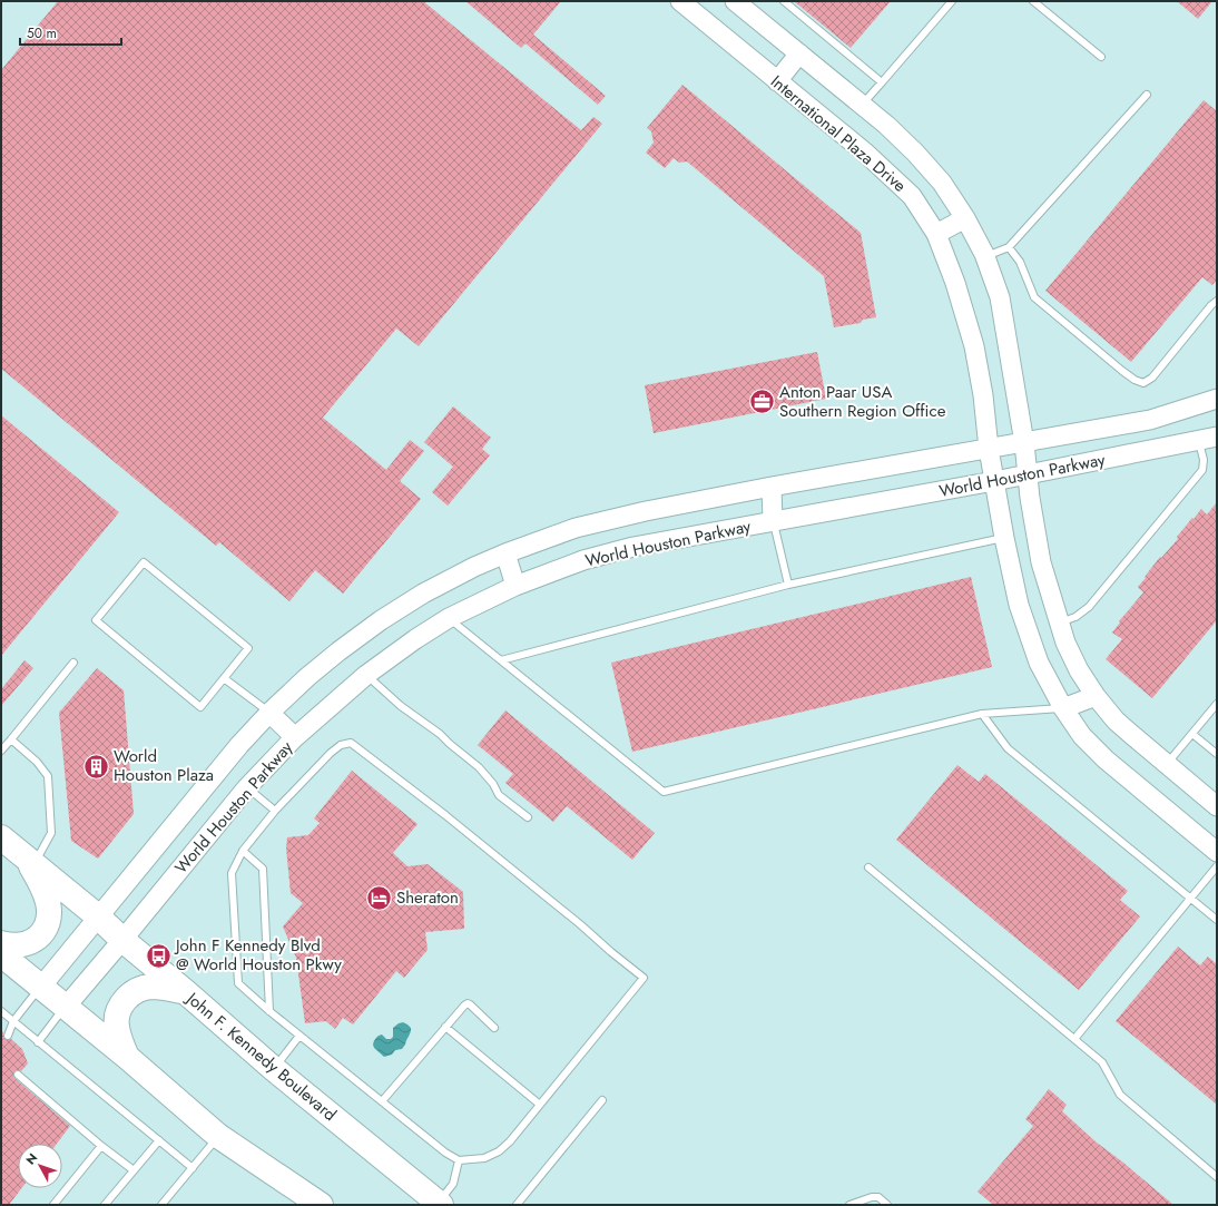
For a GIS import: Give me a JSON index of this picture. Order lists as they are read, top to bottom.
{
  "streets": {
    "highway": ["John F. Kennedy Boulevard"],
    "street": ["International Plaza Drive", "World Houston Parkway"]
  },
  "crossings": [
    ["International Plaza Drive", "World Houston Parkway"],
    ["World Houston Parkway", "John F. Kennedy Boulevard"]
  ],
  "places": {
    "office": ["Anton Paar USA Southern Region Office"],
    "building": ["World Houston Plaza"],
    "hotel": ["Sheraton"],
    "bus stop": ["John F Kennedy Blvd @ World Houston Pkwy"]
  },
  "scale_bar": "50 m",
  "north": "top left"
}
